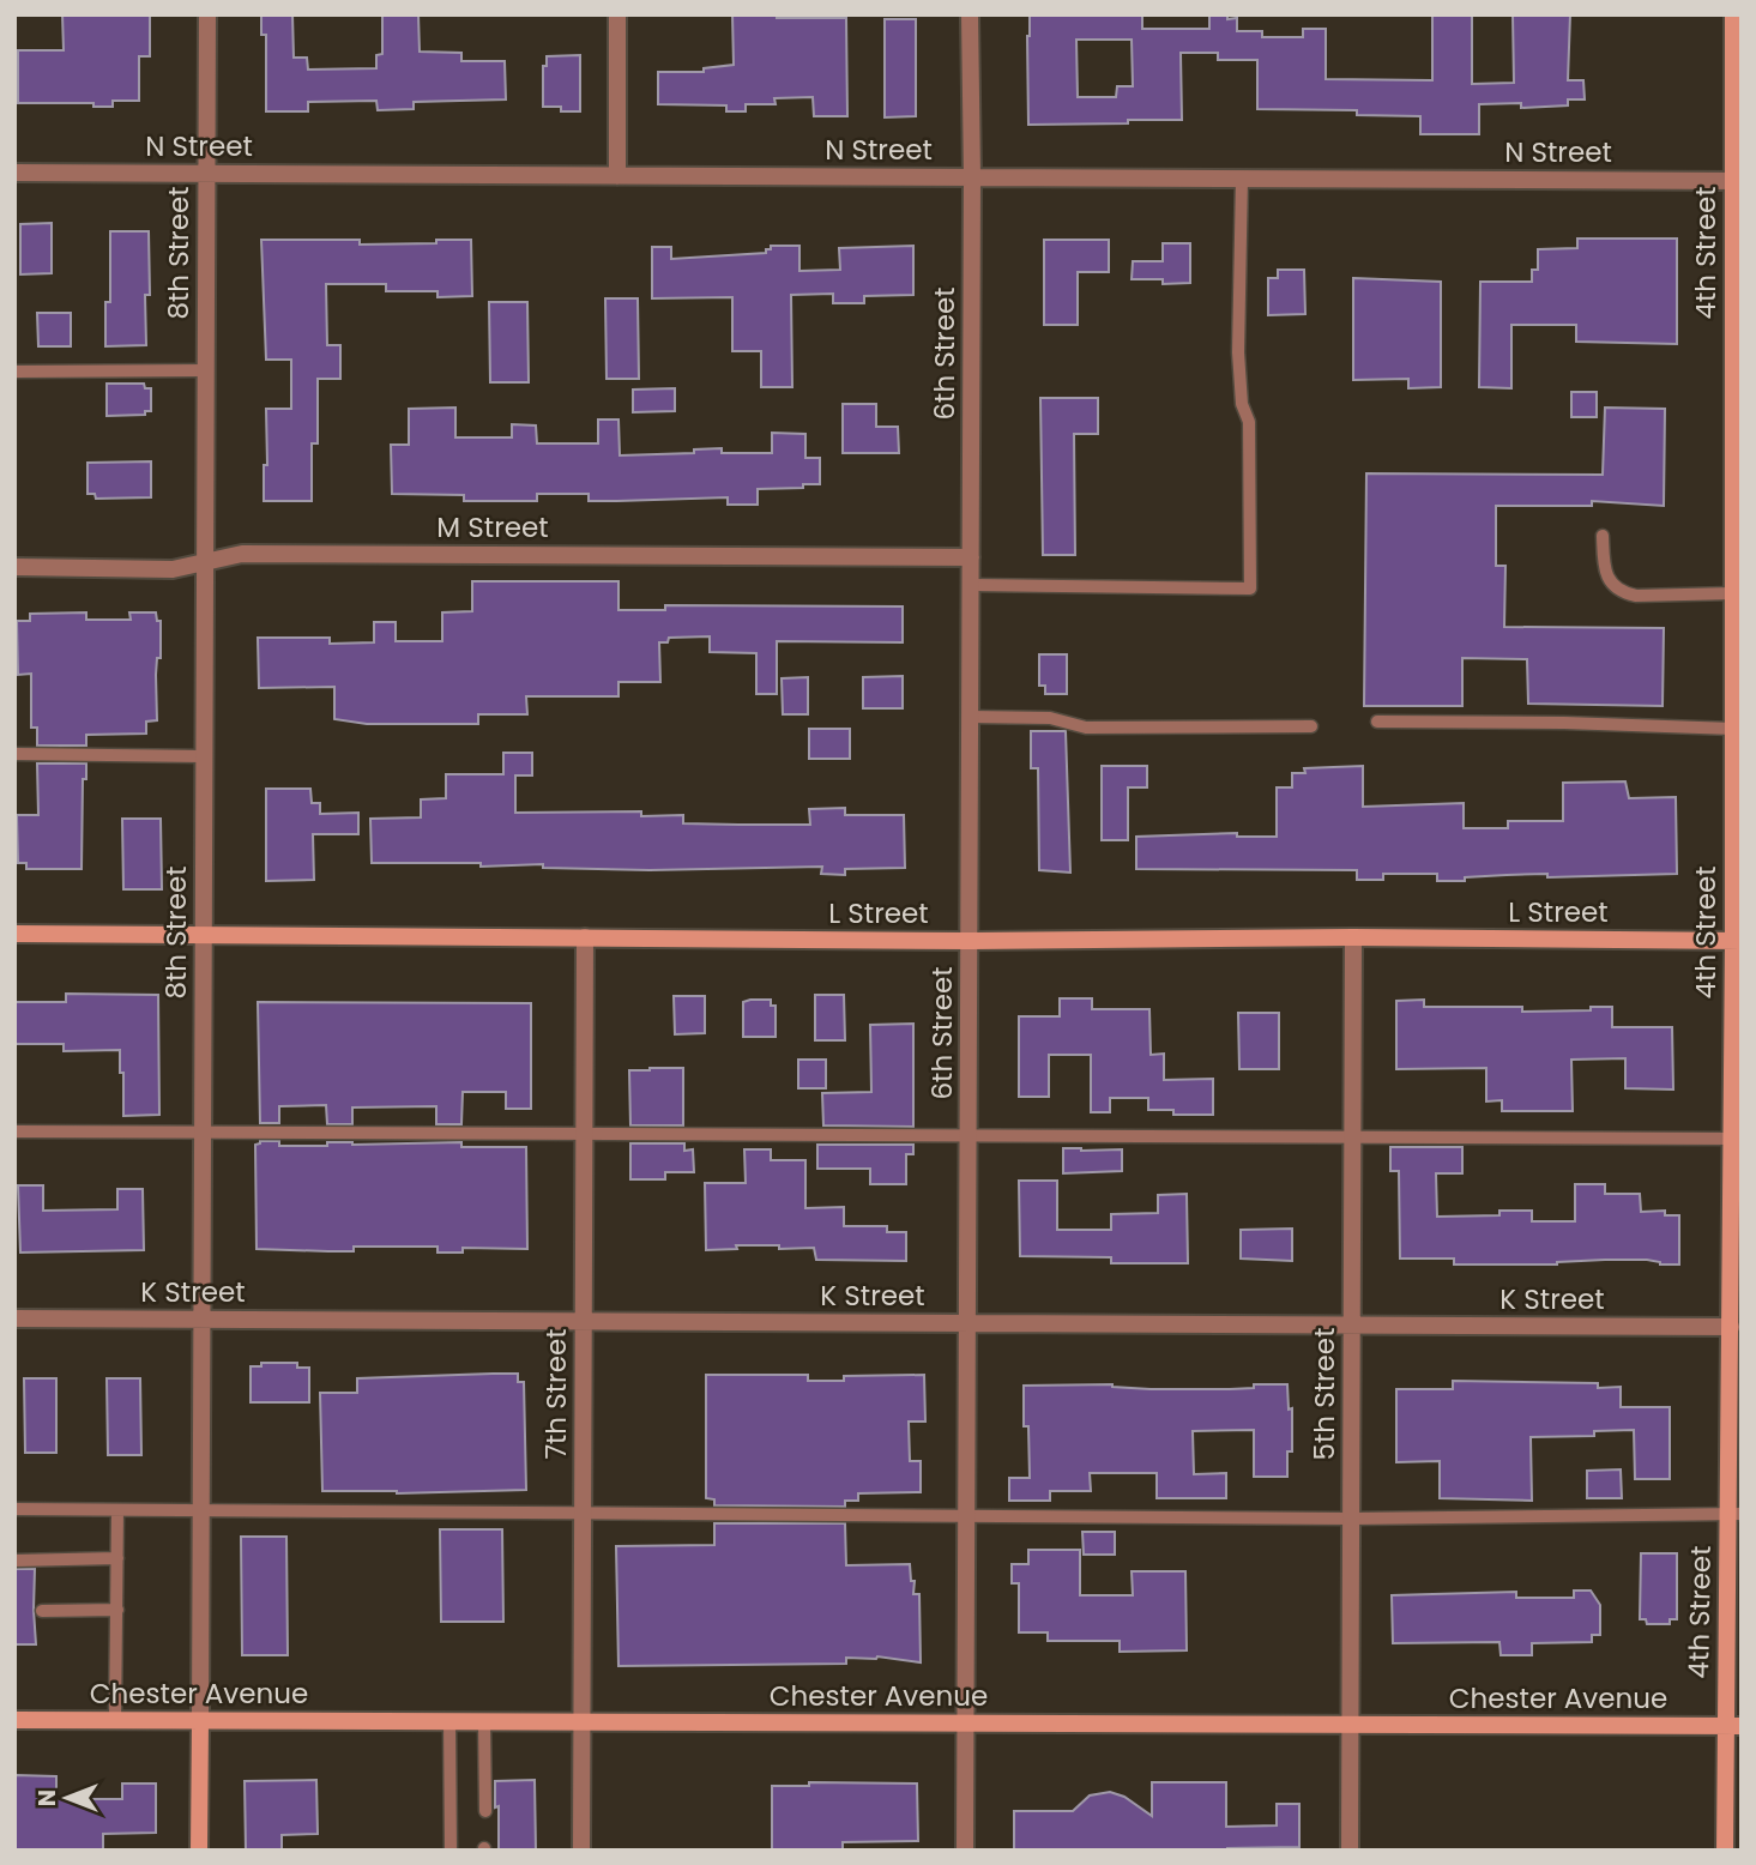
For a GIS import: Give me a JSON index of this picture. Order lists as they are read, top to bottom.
{
  "streets": {
    "street": [
      "N Street",
      "8th Street",
      "4th Street",
      "6th Street",
      "M Street",
      "L Street",
      "K Street",
      "7th Street",
      "5th Street",
      "Chester Avenue"
    ]
  },
  "crossings": [
    ["N Street", "8th Street"],
    ["N Street", "4th Street"],
    ["N Street", "6th Street"],
    ["8th Street", "M Street"],
    ["8th Street", "L Street"],
    ["8th Street", "K Street"],
    ["8th Street", "Chester Avenue"],
    ["4th Street", "L Street"],
    ["4th Street", "K Street"],
    ["4th Street", "Chester Avenue"],
    ["6th Street", "M Street"],
    ["6th Street", "L Street"],
    ["6th Street", "K Street"],
    ["6th Street", "Chester Avenue"],
    ["L Street", "7th Street"],
    ["L Street", "5th Street"],
    ["K Street", "7th Street"],
    ["K Street", "5th Street"],
    ["7th Street", "Chester Avenue"],
    ["5th Street", "Chester Avenue"]
  ],
  "north": "left"
}
